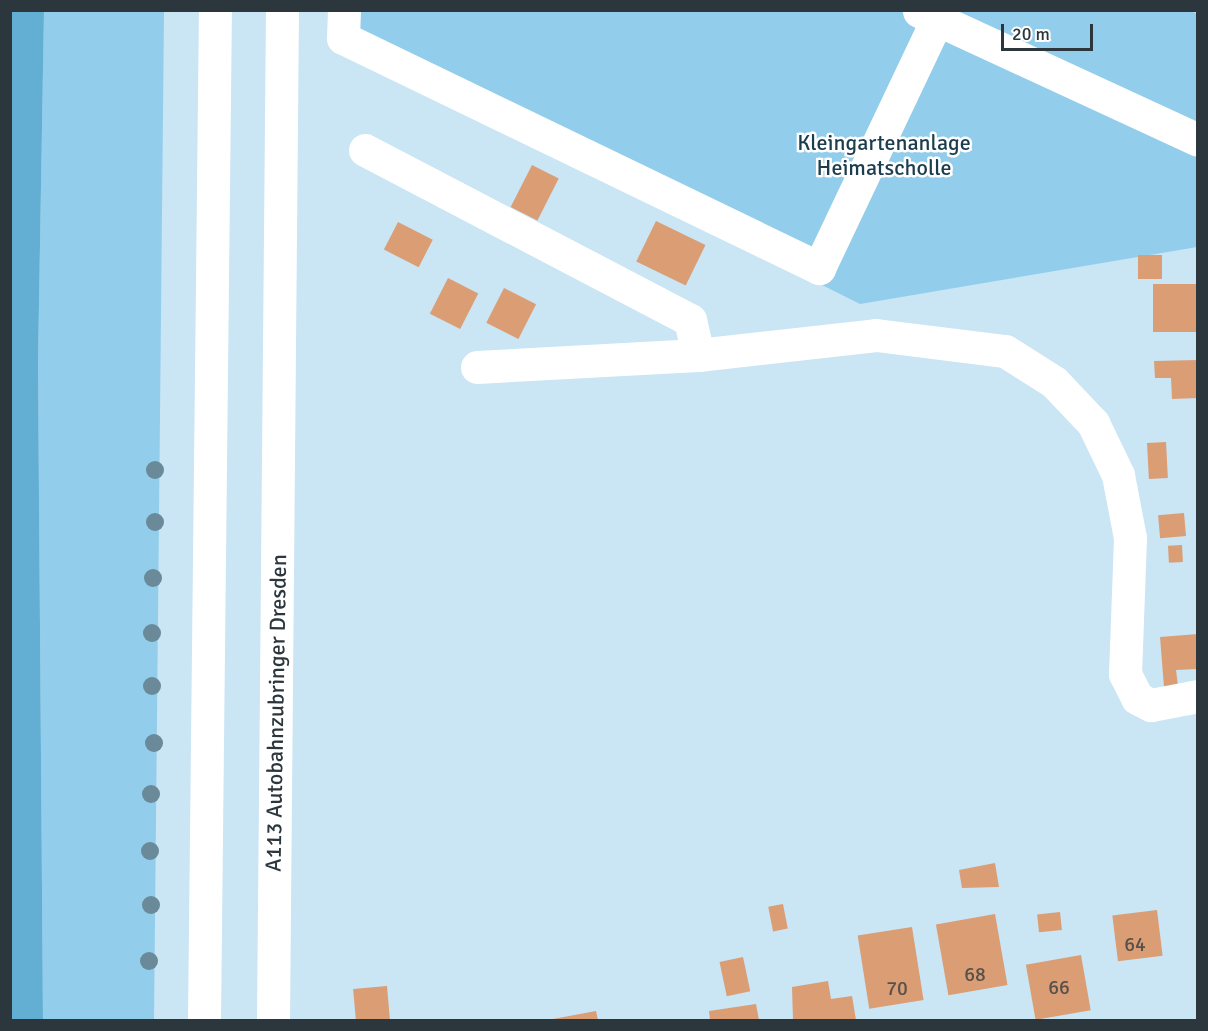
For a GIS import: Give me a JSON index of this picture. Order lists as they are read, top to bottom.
{
  "streets": {
    "main road": ["A113 Autobahnzubringer Dresden"]
  },
  "parks": ["Kleingartenanlage Heimatscholle"],
  "house_numbers": [
    "64",
    "68",
    "66",
    "70"
  ],
  "scale_bar": "20 m"
}
